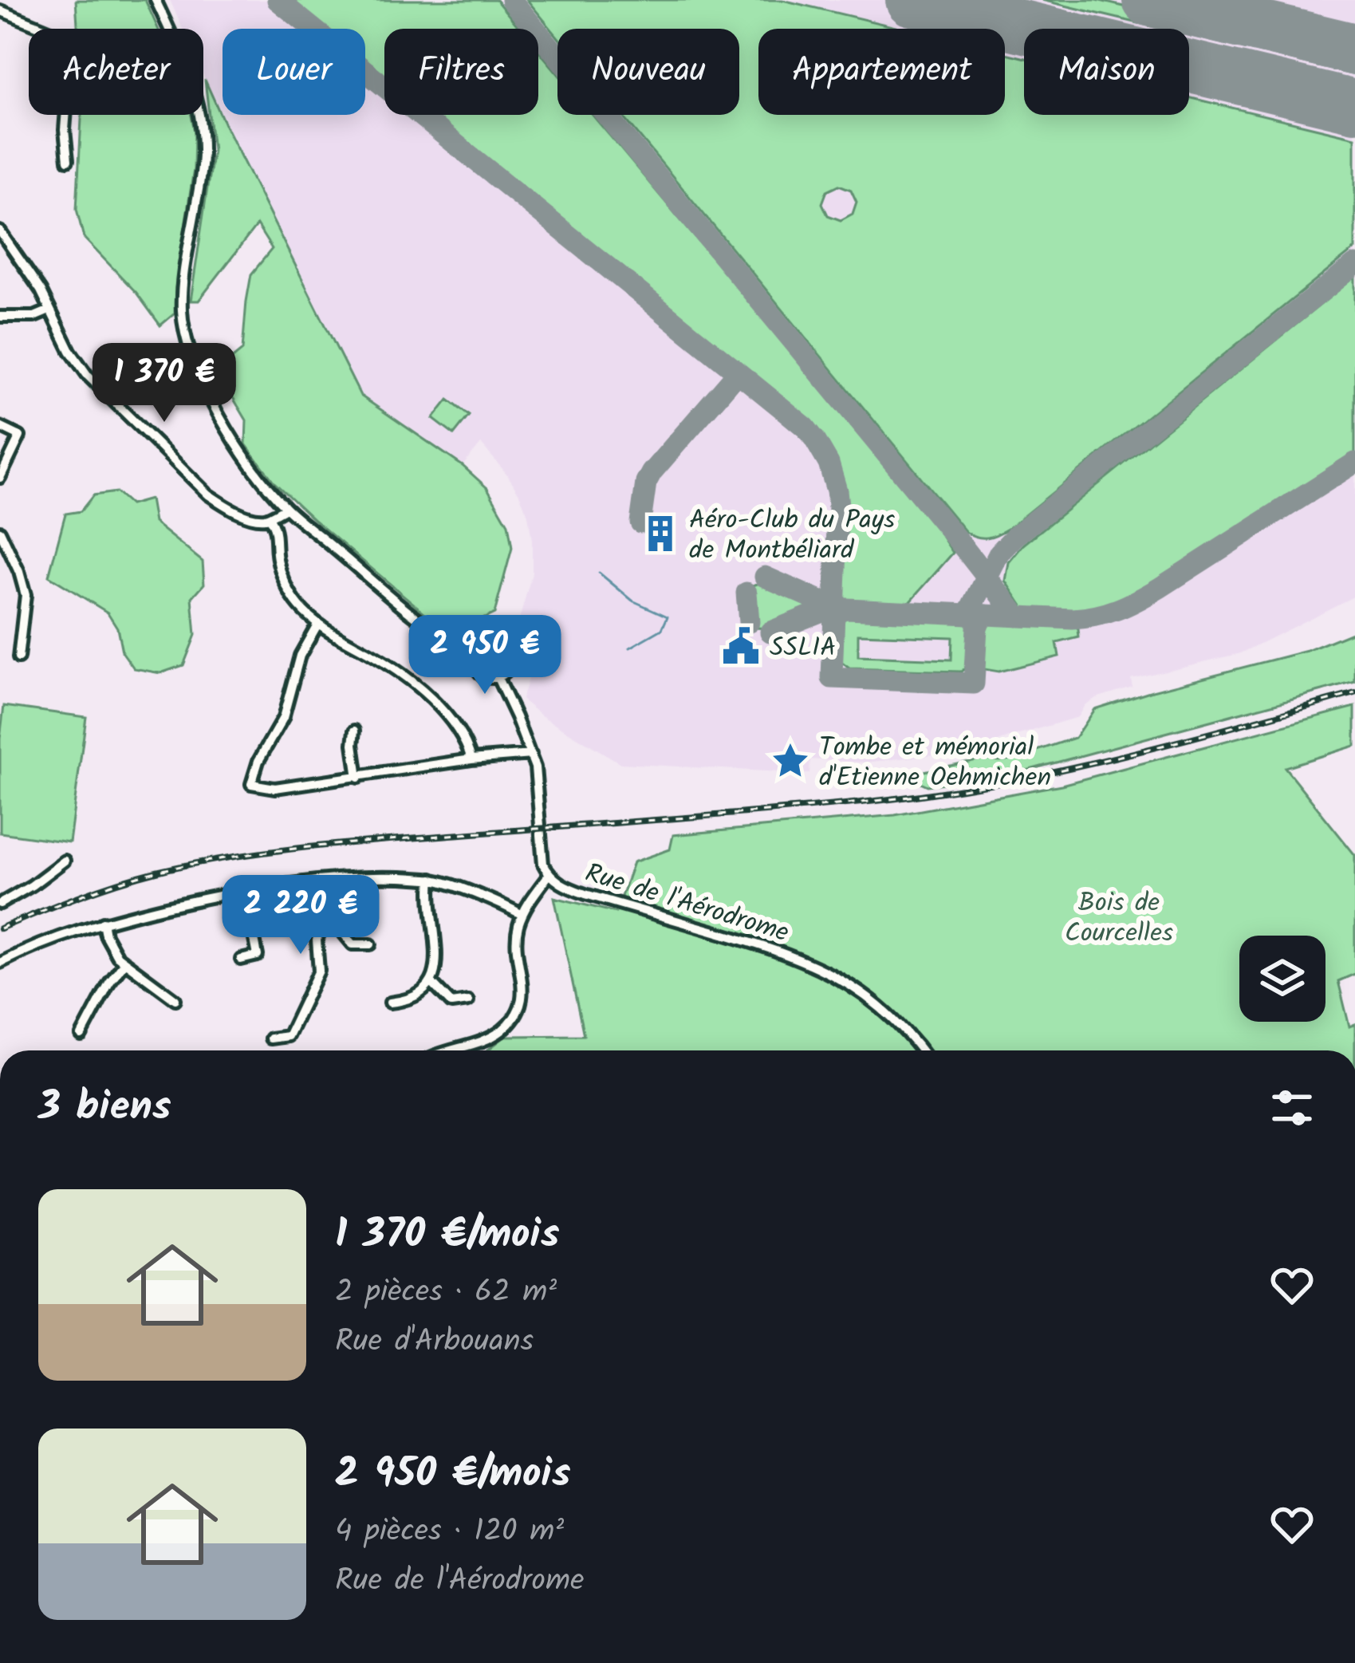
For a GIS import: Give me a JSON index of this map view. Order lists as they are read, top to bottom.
{
  "streets": {
    "street": ["Rue de l'Aérodrome"]
  },
  "parks": ["Bois de Courcelles"],
  "places": {
    "building": ["Aéro-Club du Pays de Montbéliard"],
    "public building": ["SSLIA"],
    "place": ["Tombe et mémorial d'Etienne Oehmichen"]
  },
  "page": {
    "chip": [
      "Acheter",
      "Louer",
      "Filtres",
      "Nouveau",
      "Appartement",
      "Maison"
    ],
    "price": ["1 370 €", "2 950 €", "2 220 €"],
    "heading": "3 biens",
    "list": [
      {
        "name": "1 370 €/mois",
        "note": "2 pièces · 62 m² · Rue d'Arbouans"
      },
      {
        "name": "2 950 €/mois",
        "note": "4 pièces · 120 m² · Rue de l'Aérodrome"
      }
    ]
  }
}
